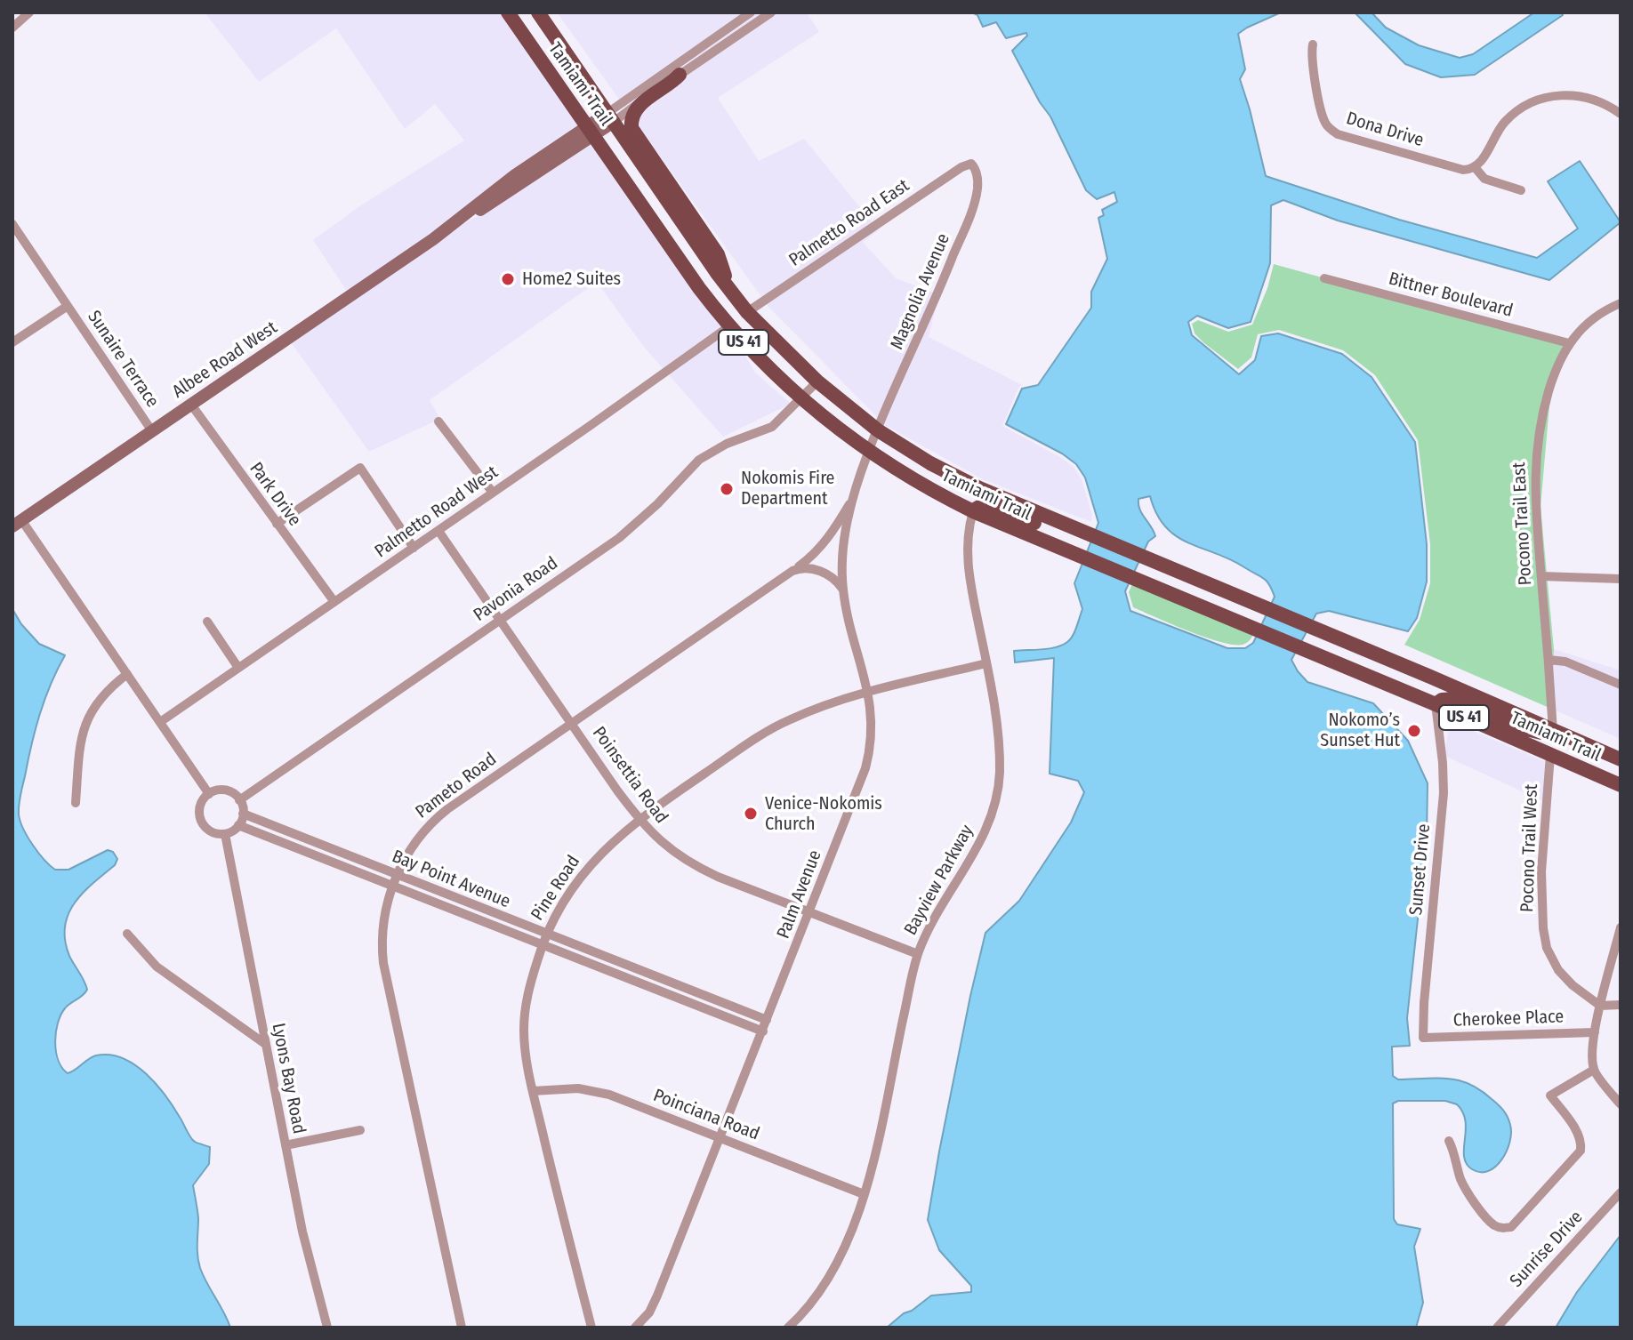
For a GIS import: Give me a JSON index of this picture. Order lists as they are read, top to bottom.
{
  "streets": {
    "main road": ["Tamiami Trail", "US 41"],
    "street": [
      "Dona Drive",
      "Palmetto Road East",
      "Magnolia Avenue",
      "Bittner Boulevard",
      "Sunaire Terrace",
      "Albee Road West",
      "Park Drive",
      "Palmetto Road West",
      "Pocono Trail East",
      "Pavonia Road",
      "Poinsettia Road",
      "Pameto Road",
      "Pocono Trail West",
      "Sunset Drive",
      "Bay Point Avenue",
      "Bayview Parkway",
      "Pine Road",
      "Palm Avenue",
      "Cherokee Place",
      "Lyons Bay Road",
      "Poinciana Road",
      "Sunrise Drive"
    ]
  },
  "crossings": [
    ["Tamiami Trail", "Palmetto Road East"],
    ["Tamiami Trail", "Magnolia Avenue"],
    ["Tamiami Trail", "Albee Road West"],
    ["Tamiami Trail", "Palmetto Road West"],
    ["Tamiami Trail", "Pocono Trail East"],
    ["Tamiami Trail", "Pavonia Road"],
    ["Tamiami Trail", "Pocono Trail West"],
    ["Tamiami Trail", "Sunset Drive"],
    ["Tamiami Trail", "Bayview Parkway"],
    ["Tamiami Trail", "Palm Avenue"],
    ["Palmetto Road East", "Magnolia Avenue"],
    ["Magnolia Avenue", "Palm Avenue"],
    ["Bittner Boulevard", "Pocono Trail East"],
    ["Sunaire Terrace", "Albee Road West"],
    ["Albee Road West", "Park Drive"],
    ["Park Drive", "Palmetto Road West"],
    ["Palmetto Road West", "Poinsettia Road"],
    ["Pavonia Road", "Poinsettia Road"],
    ["Pavonia Road", "Bay Point Avenue"],
    ["Pavonia Road", "Lyons Bay Road"],
    ["Poinsettia Road", "Pameto Road"],
    ["Poinsettia Road", "Bayview Parkway"],
    ["Poinsettia Road", "Pine Road"],
    ["Poinsettia Road", "Palm Avenue"],
    ["Pameto Road", "Bay Point Avenue"],
    ["Pameto Road", "Palm Avenue"],
    ["Sunset Drive", "Cherokee Place"],
    ["Bay Point Avenue", "Pine Road"],
    ["Bay Point Avenue", "Palm Avenue"],
    ["Bay Point Avenue", "Lyons Bay Road"],
    ["Bayview Parkway", "Pine Road"],
    ["Bayview Parkway", "Poinciana Road"],
    ["Pine Road", "Palm Avenue"],
    ["Pine Road", "Poinciana Road"],
    ["Palm Avenue", "Poinciana Road"]
  ],
  "places": [
    "Home2 Suites",
    "Nokomis Fire Department",
    "Nokomo’s Sunset Hut",
    "Venice-Nokomis Church"
  ]
}
